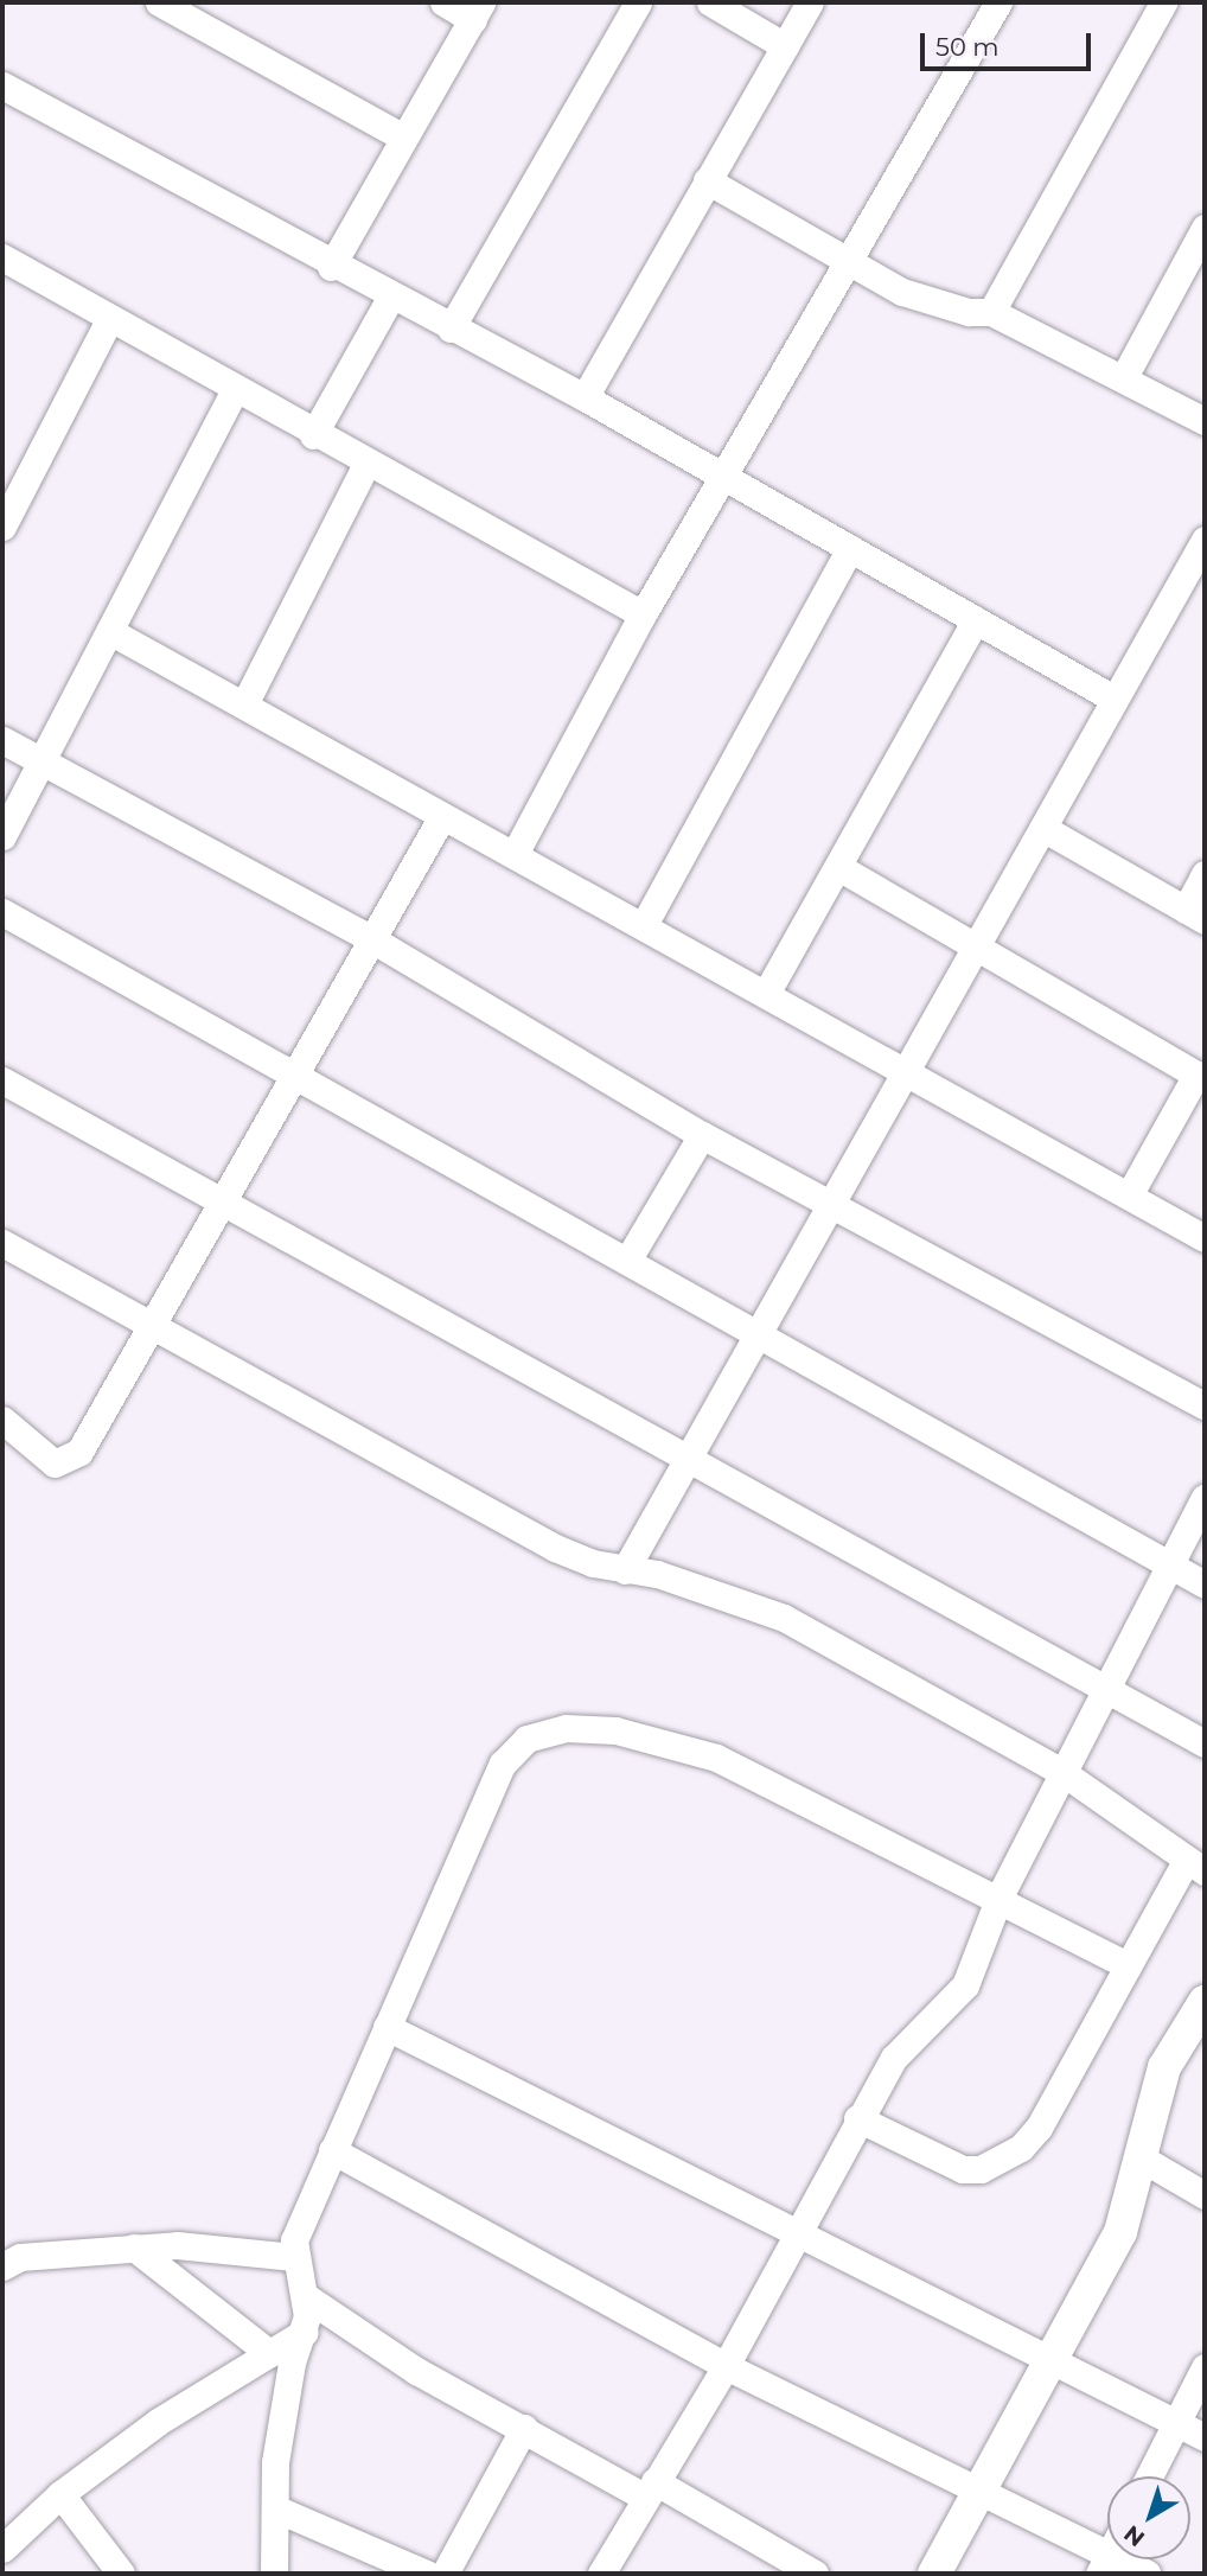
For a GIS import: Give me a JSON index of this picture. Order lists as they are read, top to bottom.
{
  "scale_bar": "50 m",
  "north": "bottom left"
}
